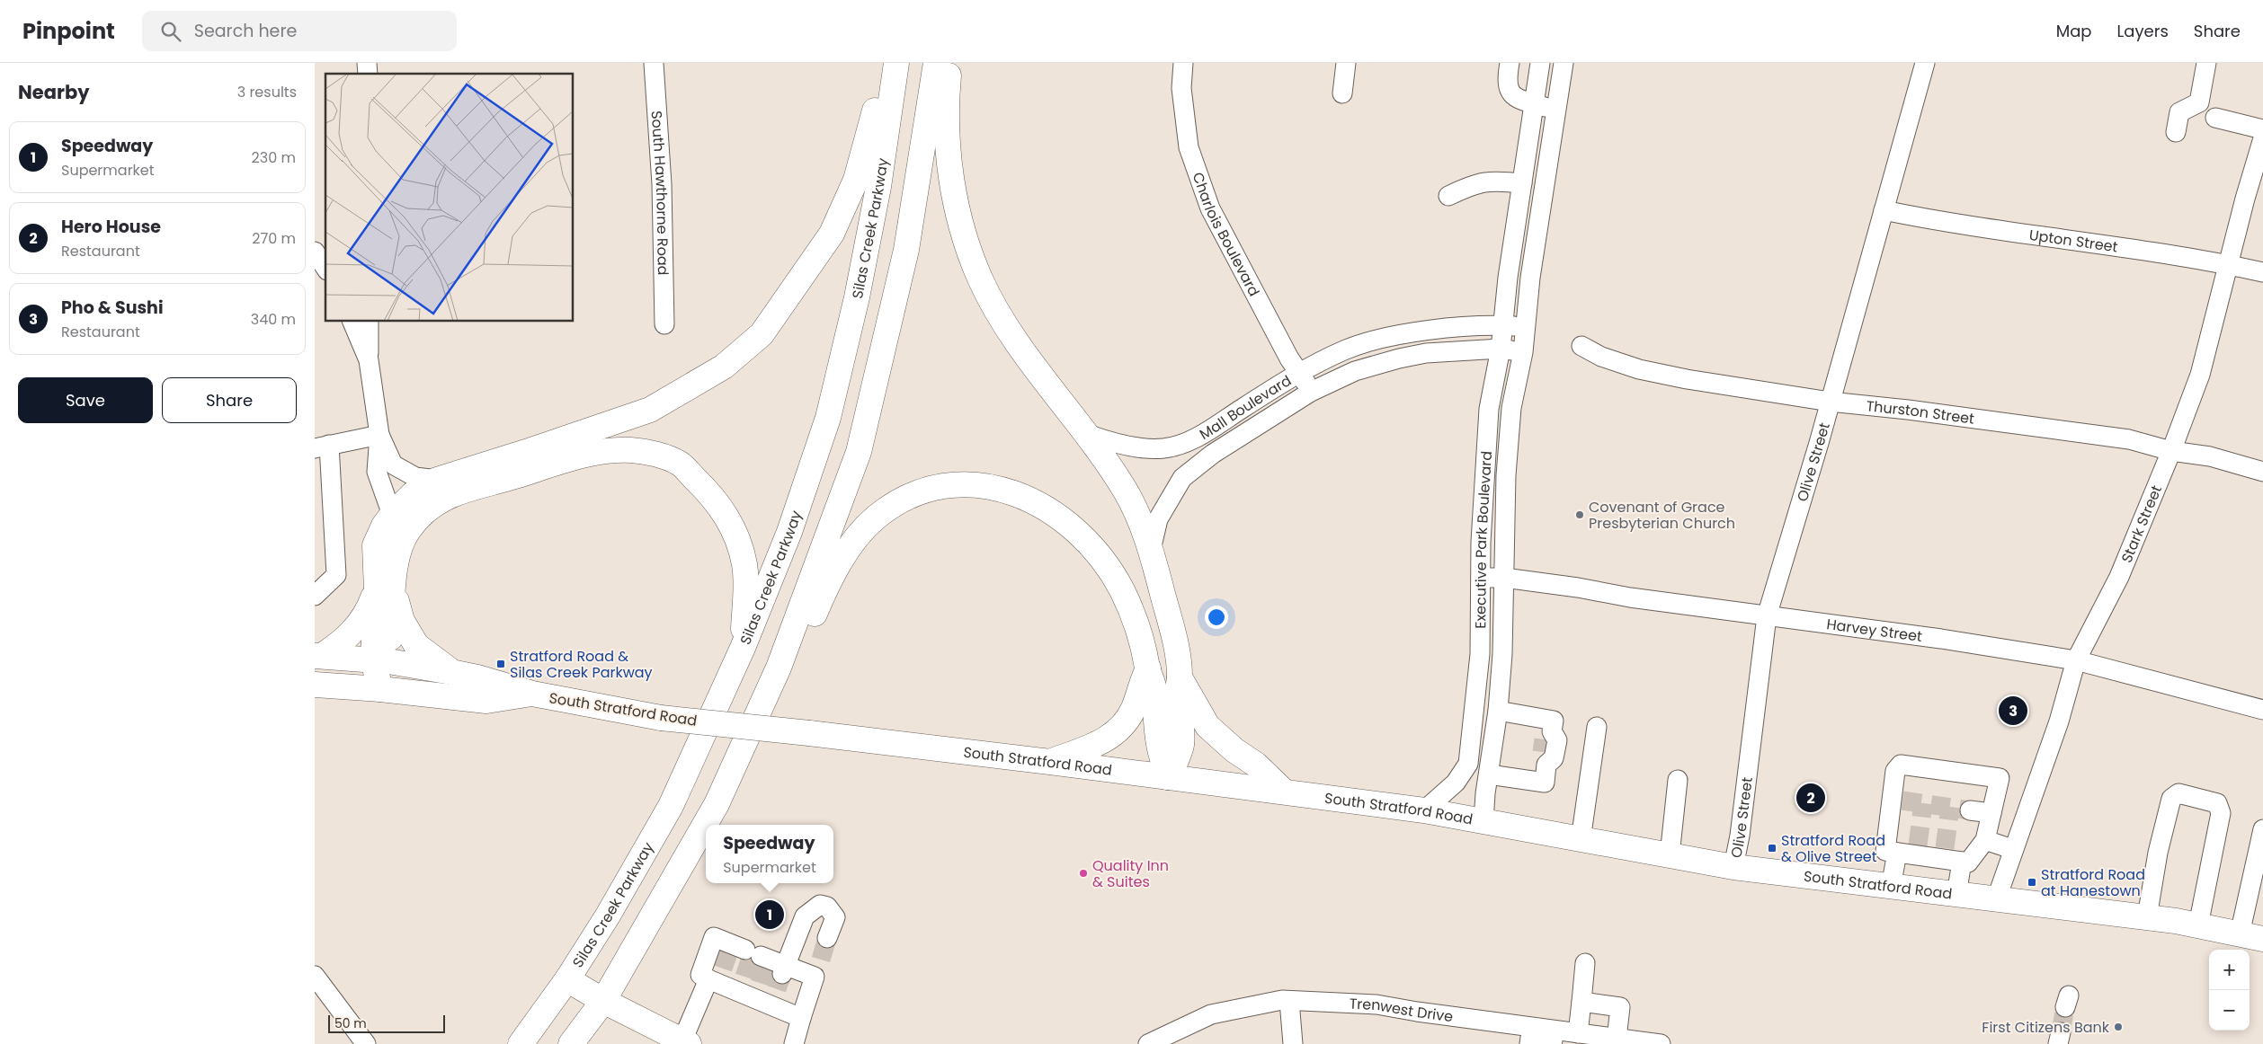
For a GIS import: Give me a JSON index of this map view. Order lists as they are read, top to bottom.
{
  "streets": {
    "main road": ["Silas Creek Parkway", "South Stratford Road"],
    "street": [
      "South Hawthorne Road",
      "Charlois Boulevard",
      "Upton Street",
      "Mall Boulevard",
      "Thurston Street",
      "Olive Street",
      "Stark Street",
      "Executive Park Boulevard",
      "Harvey Street",
      "Trenwest Drive"
    ]
  },
  "crossings": [
    ["Charlois Boulevard", "Mall Boulevard"],
    ["Upton Street", "Olive Street"],
    ["Upton Street", "Stark Street"],
    ["Mall Boulevard", "Executive Park Boulevard"],
    ["Thurston Street", "Olive Street"],
    ["Thurston Street", "Stark Street"],
    ["Olive Street", "Harvey Street"],
    ["Olive Street", "South Stratford Road"],
    ["Stark Street", "Harvey Street"],
    ["Stark Street", "South Stratford Road"],
    ["Executive Park Boulevard", "Harvey Street"],
    ["Executive Park Boulevard", "South Stratford Road"]
  ],
  "places": {
    "other": ["Covenant of Grace Presbyterian Church", "Quality Inn & Suites", "First Citizens Bank"],
    "transit": ["Stratford Road & Silas Creek Parkway", "Stratford Road & Olive Street", "Stratford Road at Hanestown"]
  },
  "scale_bar": "50 m",
  "page": {
    "header": "Pinpoint",
    "search": "Search here",
    "nav": ["Map", "Layers", "Share"],
    "heading": ["Nearby", "3 results"],
    "list": [
      {
        "mark": "1",
        "name": "Speedway",
        "note": "Supermarket",
        "value": "230 m"
      },
      {
        "mark": "2",
        "name": "Hero House",
        "note": "Restaurant",
        "value": "270 m"
      },
      {
        "mark": "3",
        "name": "Pho & Sushi",
        "note": "Restaurant",
        "value": "340 m"
      }
    ],
    "buttons": ["Save", "Share"],
    "pins": ["3", "2", "1"],
    "popup": ["Speedway", "Supermarket"],
    "map_buttons": ["+", "−"],
    "scale": "50 m"
  }
}
